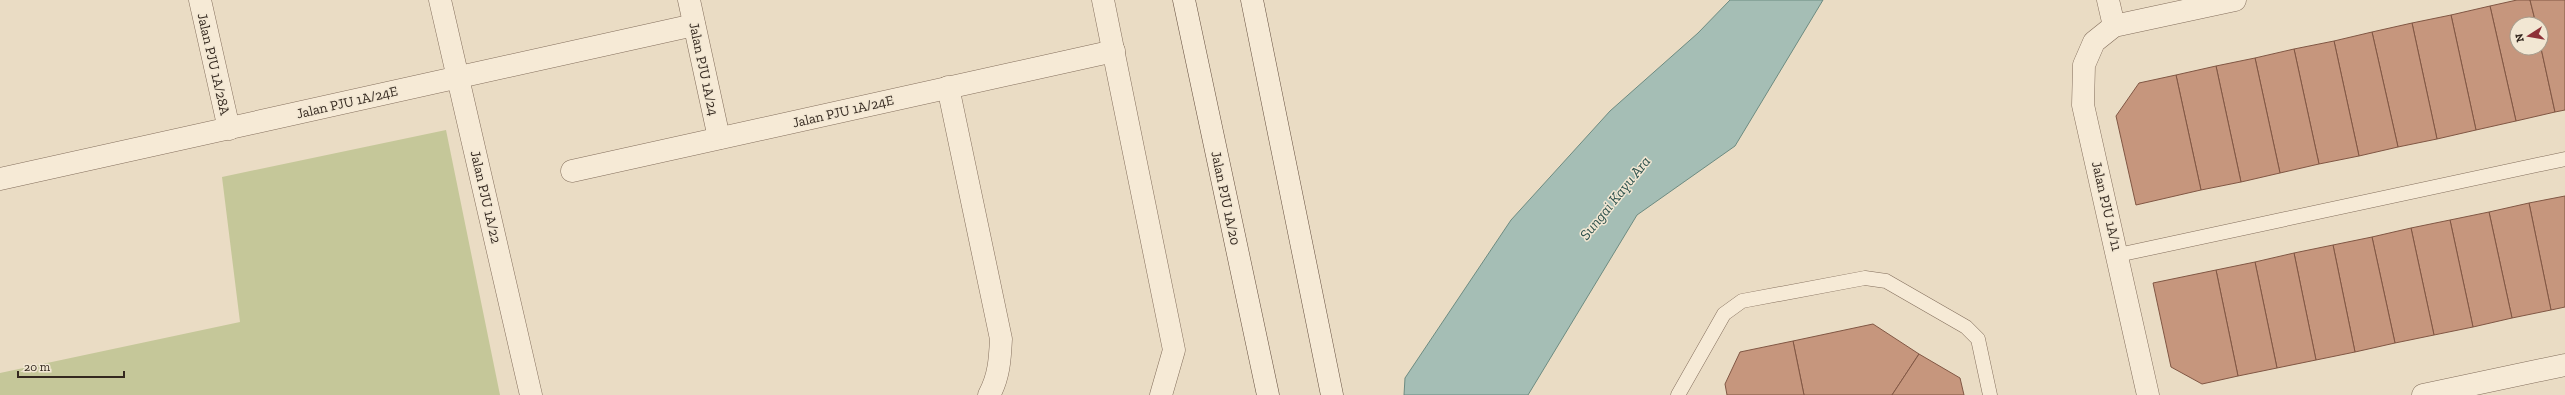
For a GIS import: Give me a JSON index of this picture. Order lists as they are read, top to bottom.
{
  "streets": {
    "street": [
      "Jalan PJU 1A/28A",
      "Jalan PJU 1A/24",
      "Jalan PJU 1A/24E",
      "Jalan PJU 1A/22",
      "Jalan PJU 1A/20",
      "Jalan PJU 1A/11"
    ]
  },
  "crossings": [
    ["Jalan PJU 1A/28A", "Jalan PJU 1A/24E"],
    ["Jalan PJU 1A/24", "Jalan PJU 1A/24E"],
    ["Jalan PJU 1A/24E", "Jalan PJU 1A/22"]
  ],
  "water": ["Sungai Kayu Ara"],
  "scale_bar": "20 m",
  "north": "left"
}
